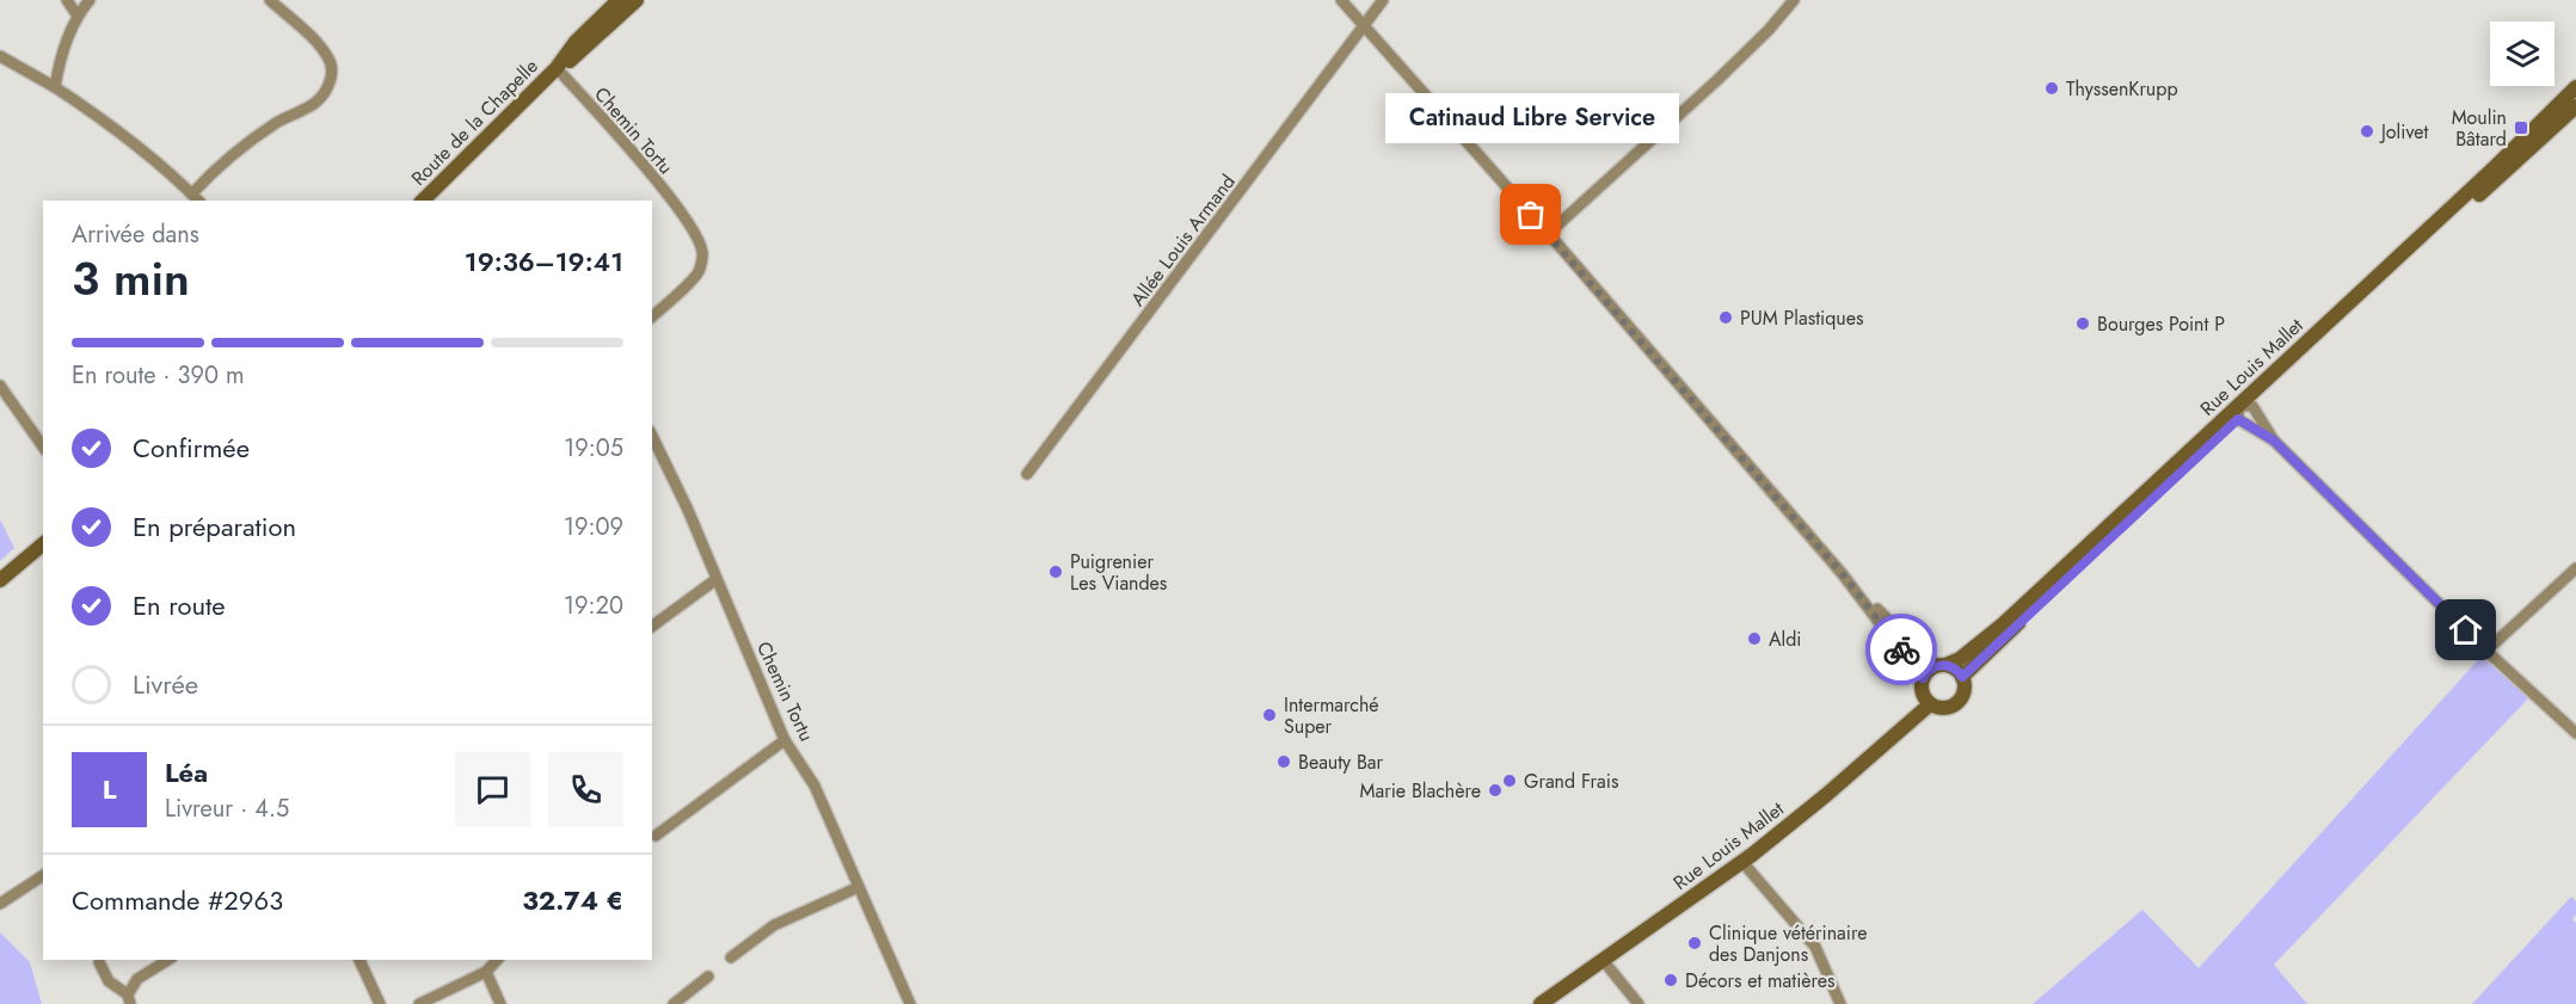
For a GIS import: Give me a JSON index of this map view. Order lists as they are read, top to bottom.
{
  "streets": {
    "main road": ["Route de la Chapelle", "Rue Louis Mallet"],
    "street": ["Chemin Tortu", "Allée Louis Armand"]
  },
  "crossings": [
    ["Route de la Chapelle", "Chemin Tortu"]
  ],
  "places": {
    "other": [
      "ThyssenKrupp",
      "Jolivet",
      "Catinaud Libre Service",
      "PUM Plastiques",
      "Bourges Point P",
      "Puigrenier Les Viandes",
      "Aldi",
      "Intermarché Super",
      "Beauty Bar",
      "Grand Frais",
      "Marie Blachère",
      "Clinique vétérinaire des Danjons",
      "Décors et matières"
    ],
    "transit": ["Moulin Bâtard"]
  },
  "page": {
    "bubble": "Catinaud Libre Service",
    "heading": ["3 min", "Arrivée dans", "19:36–19:41"],
    "panel": [
      "Léa",
      "Livreur · 4.5",
      "Commande #2963",
      "32.74 €"
    ],
    "bar": "En route · 390 m",
    "list": [
      ["Confirmée", "19:05"],
      ["En préparation", "19:09"],
      ["En route", "19:20"],
      "Livrée"
    ],
    "round": "L"
  }
}
